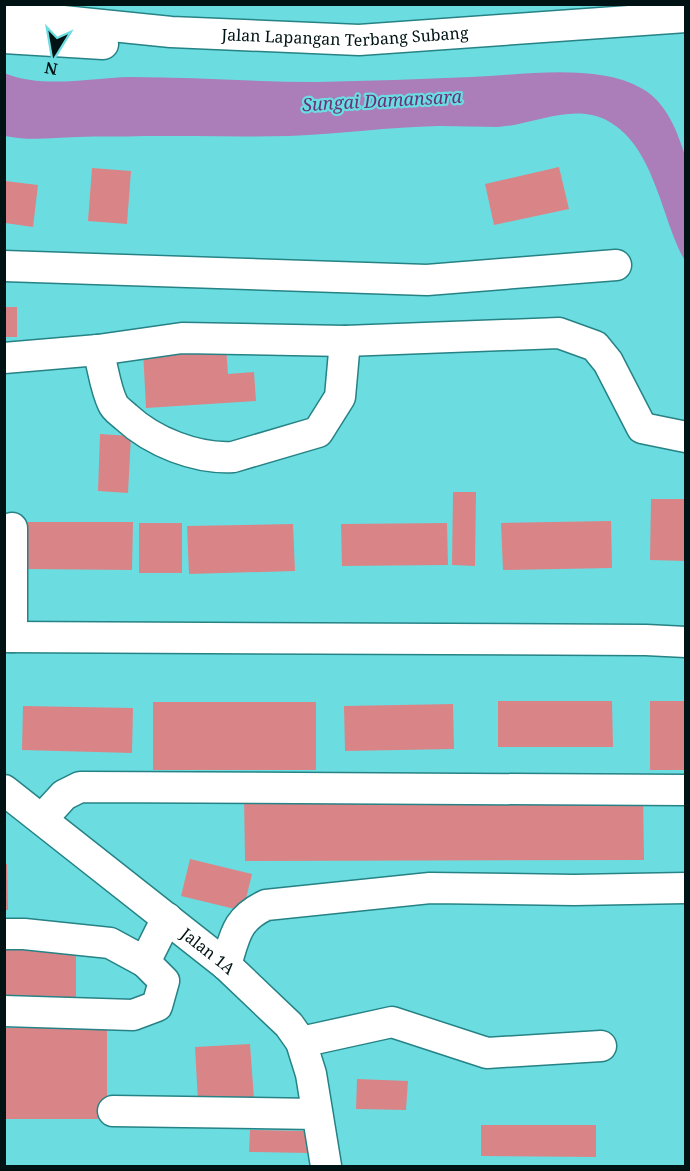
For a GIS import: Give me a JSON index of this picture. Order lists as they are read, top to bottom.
{
  "streets": {
    "street": ["Jalan Lapangan Terbang Subang", "Jalan 1A"]
  },
  "water": ["Sungai Damansara"],
  "north": "bottom"
}
